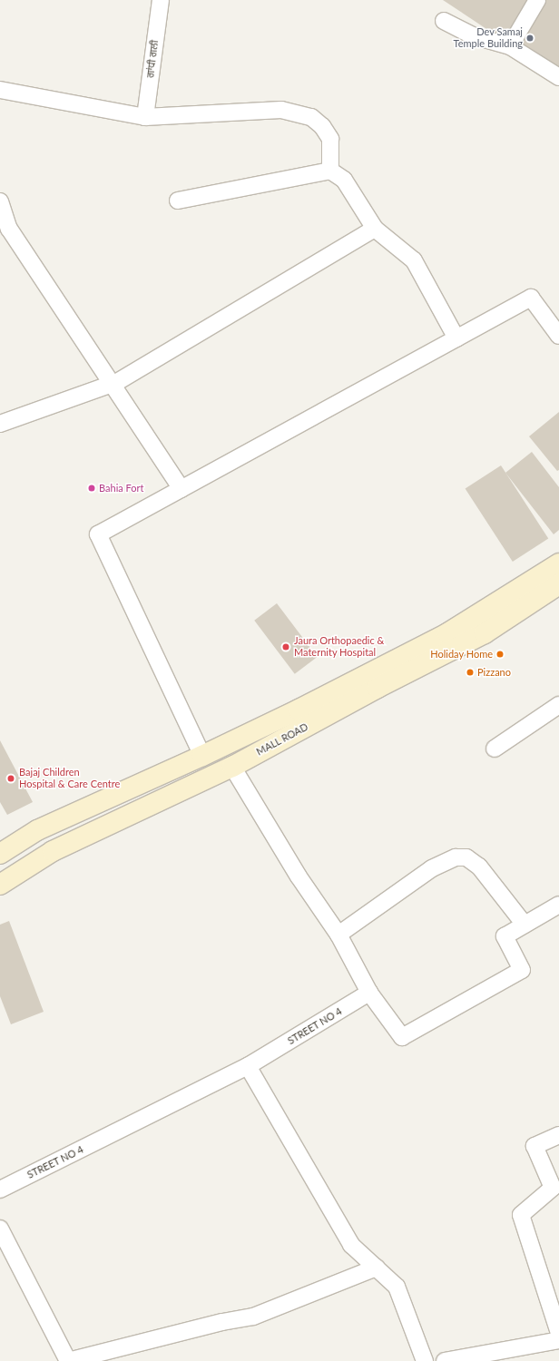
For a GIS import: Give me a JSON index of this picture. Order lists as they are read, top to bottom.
{
  "streets": {
    "main road": ["MALL ROAD"],
    "street": ["ਗਾਂਧੀ ਗਲੀ", "STREET NO 4"]
  },
  "places": [
    "Dev Samaj Temple Building",
    "Bahia Fort",
    "Jaura Orthopaedic & Maternity Hospital",
    "Holiday Home",
    "Pizzano",
    "Bajaj Children Hospital & Care Centre"
  ]
}
